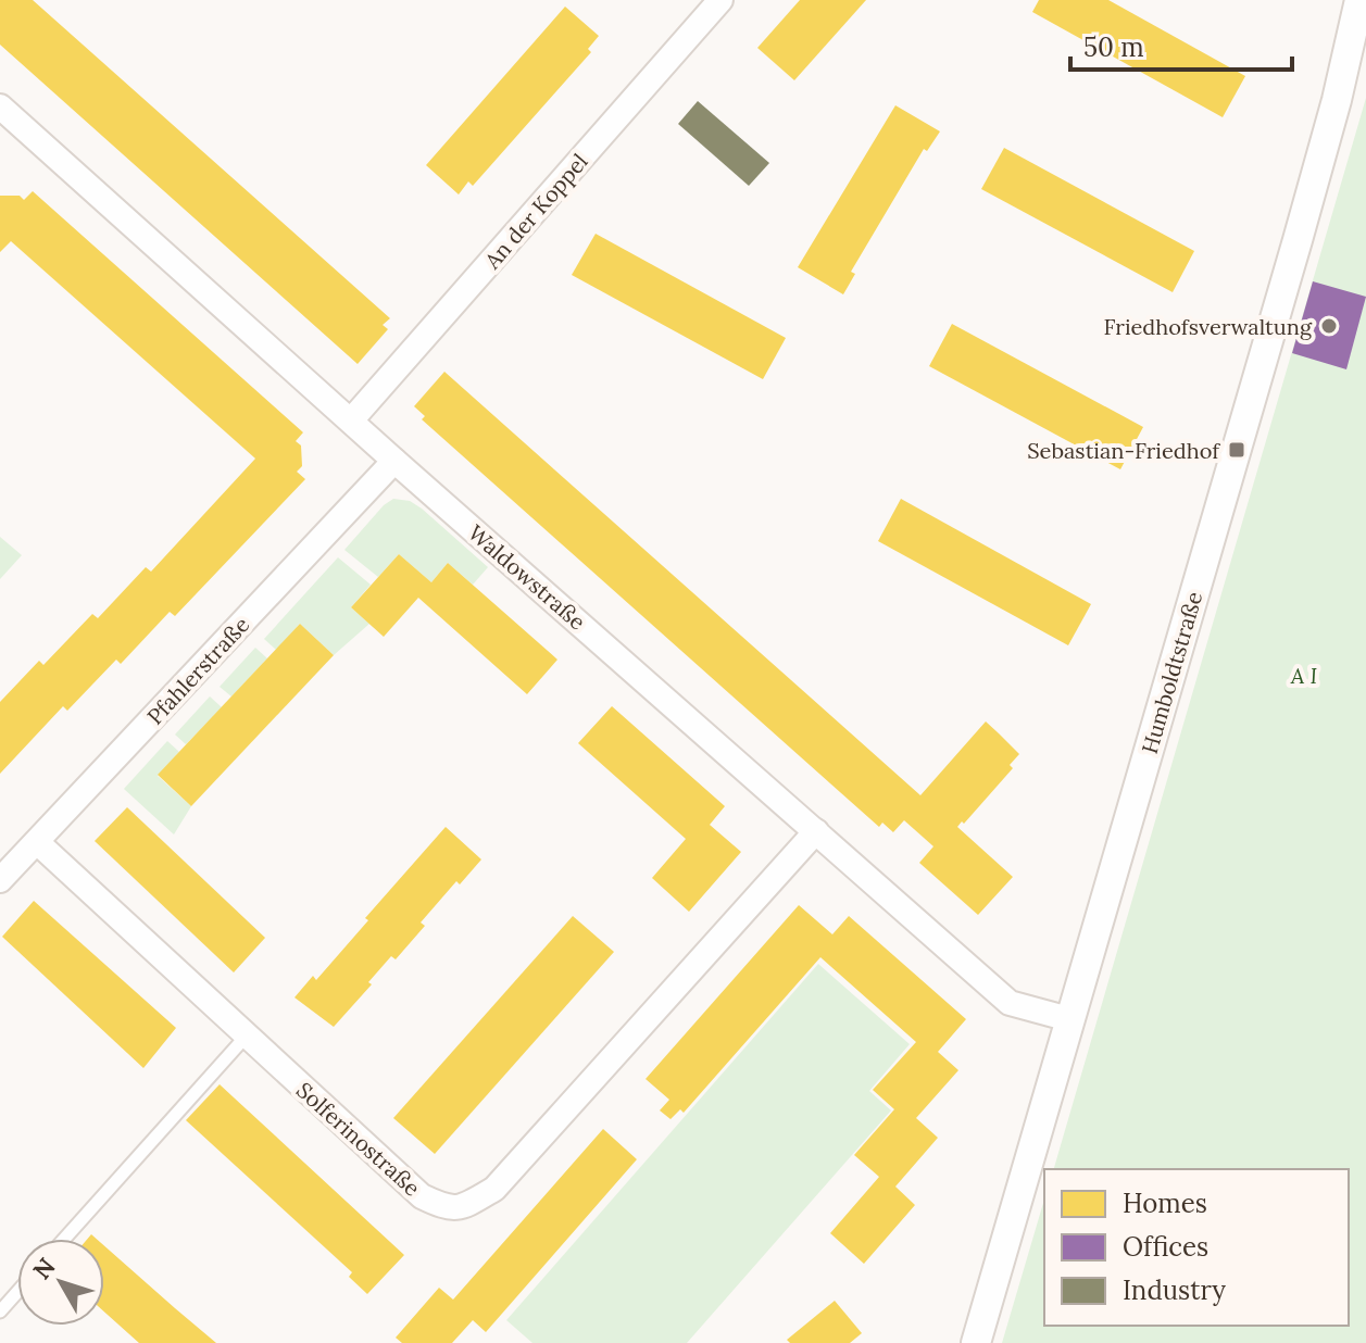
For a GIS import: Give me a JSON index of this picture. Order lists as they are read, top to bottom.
{
  "streets": {
    "street": [
      "An der Koppel",
      "Waldowstraße",
      "Pfahlerstraße",
      "Humboldtstraße",
      "Solferinostraße"
    ]
  },
  "crossings": [
    ["An der Koppel", "Waldowstraße"],
    ["Waldowstraße", "Pfahlerstraße"],
    ["Waldowstraße", "Humboldtstraße"],
    ["Waldowstraße", "Solferinostraße"],
    ["Pfahlerstraße", "Solferinostraße"]
  ],
  "parks": ["A I"],
  "places": {
    "other": ["Friedhofsverwaltung"],
    "transit": ["Sebastian-Friedhof"]
  },
  "legend": ["Homes", "Offices", "Industry"],
  "scale_bar": "50 m",
  "north": "top left"
}
